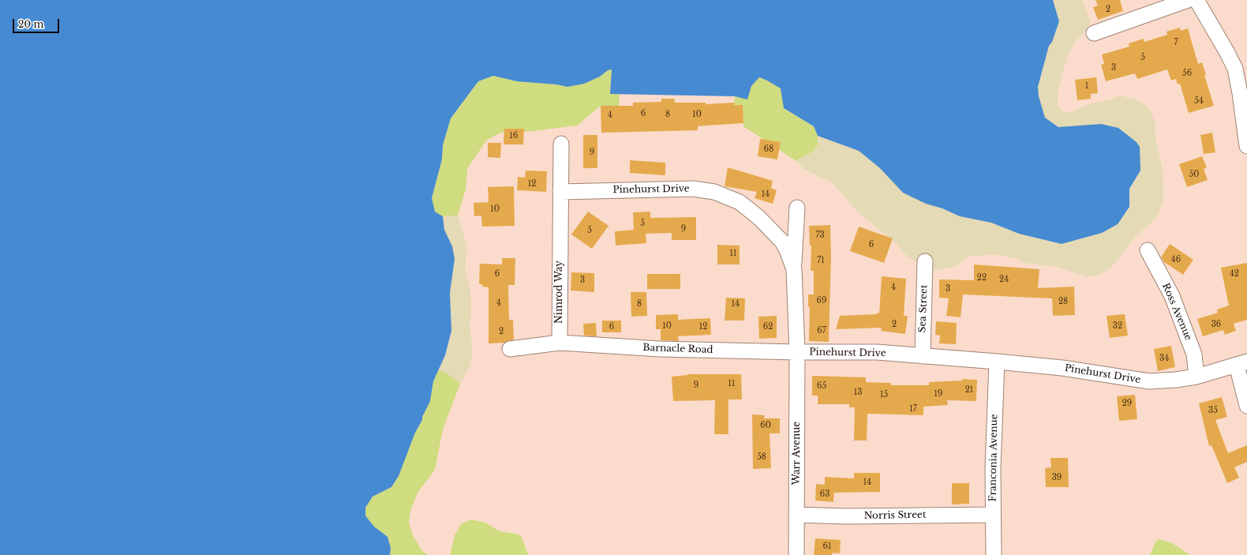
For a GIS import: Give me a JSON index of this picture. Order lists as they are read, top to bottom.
{
  "streets": {
    "street": [
      "Pinehurst Drive",
      "Nimrod Way",
      "Sea Street",
      "Ross Avenue",
      "Barnacle Road",
      "Warr Avenue",
      "Franconia Avenue",
      "Norris Street"
    ]
  },
  "crossings": [
    ["Pinehurst Drive", "Nimrod Way"],
    ["Pinehurst Drive", "Sea Street"],
    ["Pinehurst Drive", "Ross Avenue"],
    ["Pinehurst Drive", "Barnacle Road"],
    ["Pinehurst Drive", "Warr Avenue"],
    ["Pinehurst Drive", "Franconia Avenue"],
    ["Nimrod Way", "Barnacle Road"],
    ["Barnacle Road", "Warr Avenue"],
    ["Warr Avenue", "Norris Street"],
    ["Franconia Avenue", "Norris Street"]
  ],
  "house_numbers": [
    "2",
    "7",
    "5",
    "3",
    "56",
    "1",
    "54",
    "6",
    "8",
    "10",
    "4",
    "16",
    "68",
    "9",
    "50",
    "12",
    "14",
    "10",
    "5",
    "9",
    "5",
    "73",
    "6",
    "11",
    "46",
    "71",
    "6",
    "42",
    "22",
    "24",
    "3",
    "4",
    "3",
    "69",
    "28",
    "4",
    "8",
    "14",
    "2",
    "36",
    "10",
    "32",
    "6",
    "12",
    "62",
    "67",
    "2",
    "34",
    "11",
    "9",
    "65",
    "21",
    "13",
    "19",
    "15",
    "29",
    "17",
    "35",
    "60",
    "58",
    "39",
    "14",
    "63",
    "61"
  ],
  "scale_bar": "20 m"
}
